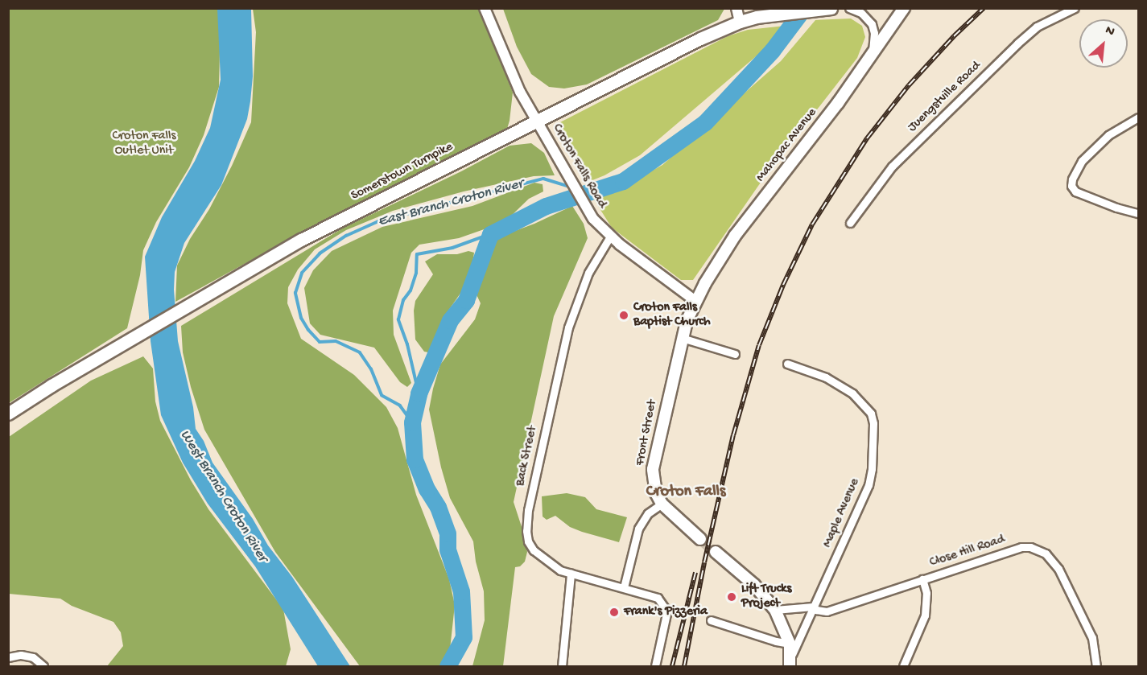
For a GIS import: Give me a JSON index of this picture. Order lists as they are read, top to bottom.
{
  "streets": {
    "main road": ["Mahopac Avenue", "Somerstown Turnpike", "Front Street"],
    "street": [
      "Juengstville Road",
      "Croton Falls Road",
      "Back Street",
      "Maple Avenue",
      "Close Hill Road"
    ]
  },
  "crossings": [
    ["Mahopac Avenue", "Croton Falls Road"],
    ["Mahopac Avenue", "Front Street"],
    ["Croton Falls Road", "Somerstown Turnpike"],
    ["Croton Falls Road", "Back Street"],
    ["Maple Avenue", "Close Hill Road"]
  ],
  "districts": ["Croton Falls"],
  "water": ["East Branch Croton River", "West Branch Croton River"],
  "parks": ["Croton Falls Outlet Unit"],
  "places": ["Croton Falls Baptist Church", "Lift Trucks Project", "Frank's Pizzeria"],
  "north": "top right"
}
